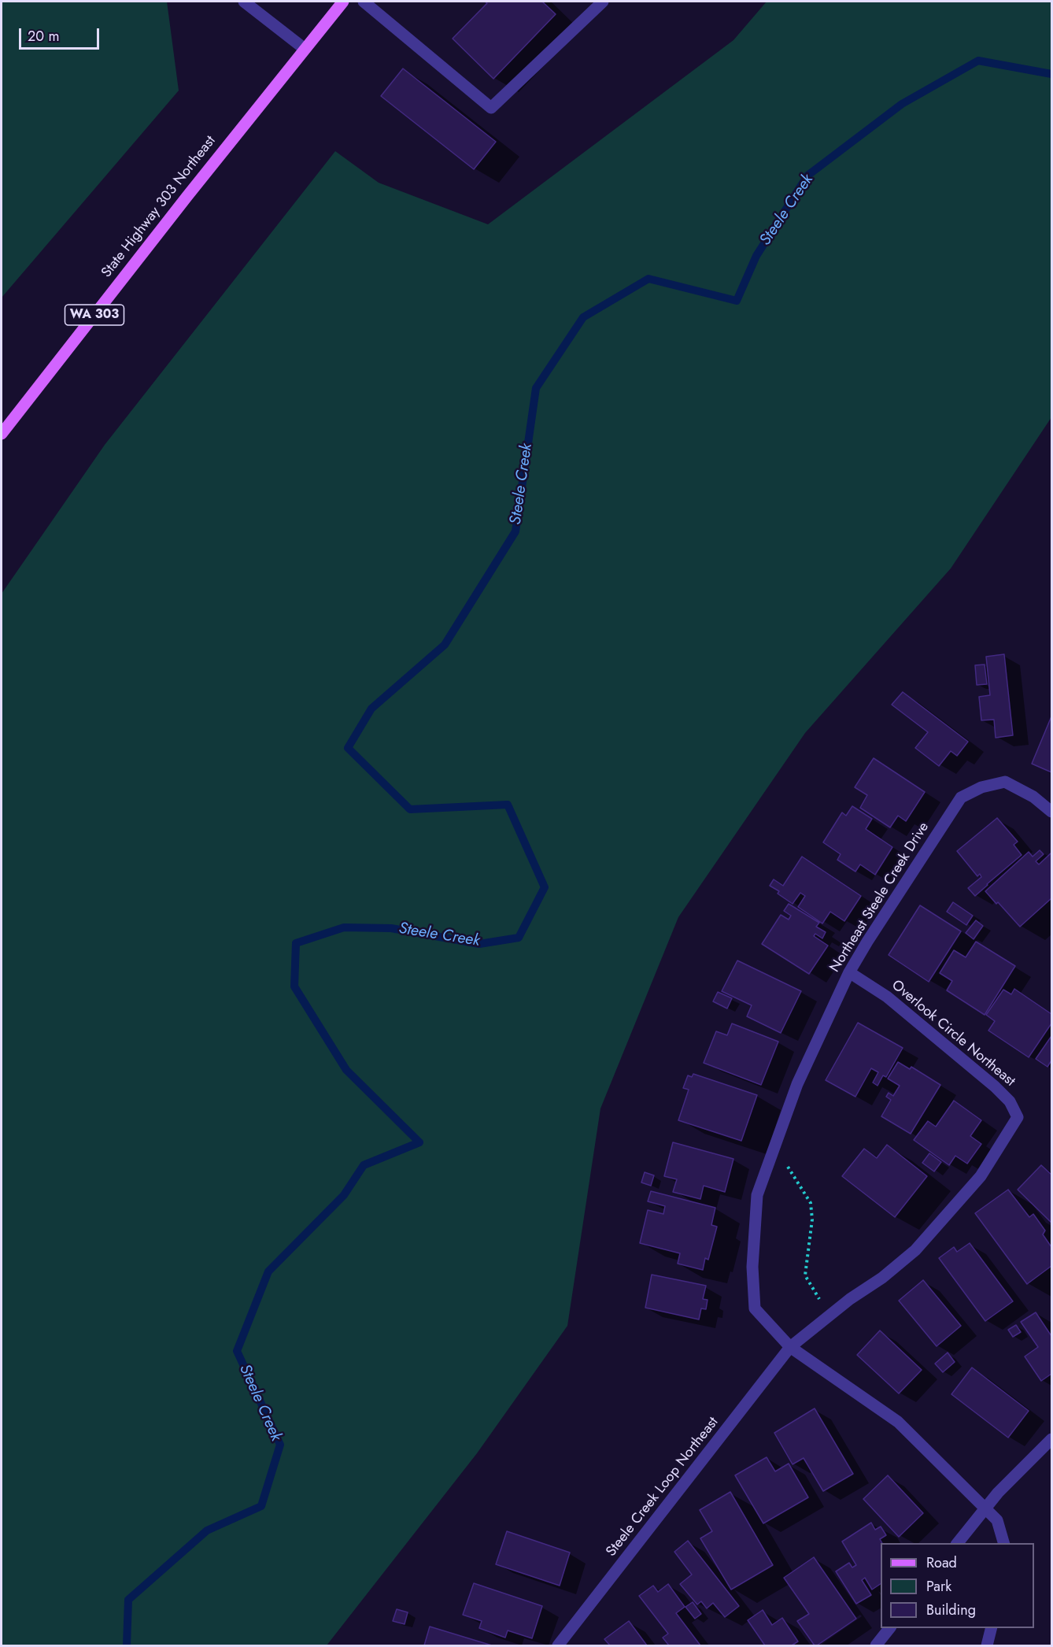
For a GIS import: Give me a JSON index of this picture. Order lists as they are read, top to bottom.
{
  "streets": {
    "main road": ["State Highway 303 Northeast", "WA 303"],
    "street": ["Northeast Steele Creek Drive", "Overlook Circle Northeast", "Steele Creek Loop Northeast"]
  },
  "crossings": [
    ["Northeast Steele Creek Drive", "Overlook Circle Northeast"],
    ["Northeast Steele Creek Drive", "Steele Creek Loop Northeast"],
    ["Overlook Circle Northeast", "Steele Creek Loop Northeast"]
  ],
  "water": ["Steele Creek"],
  "legend": ["Road", "Park", "Building"],
  "scale_bar": "20 m"
}
